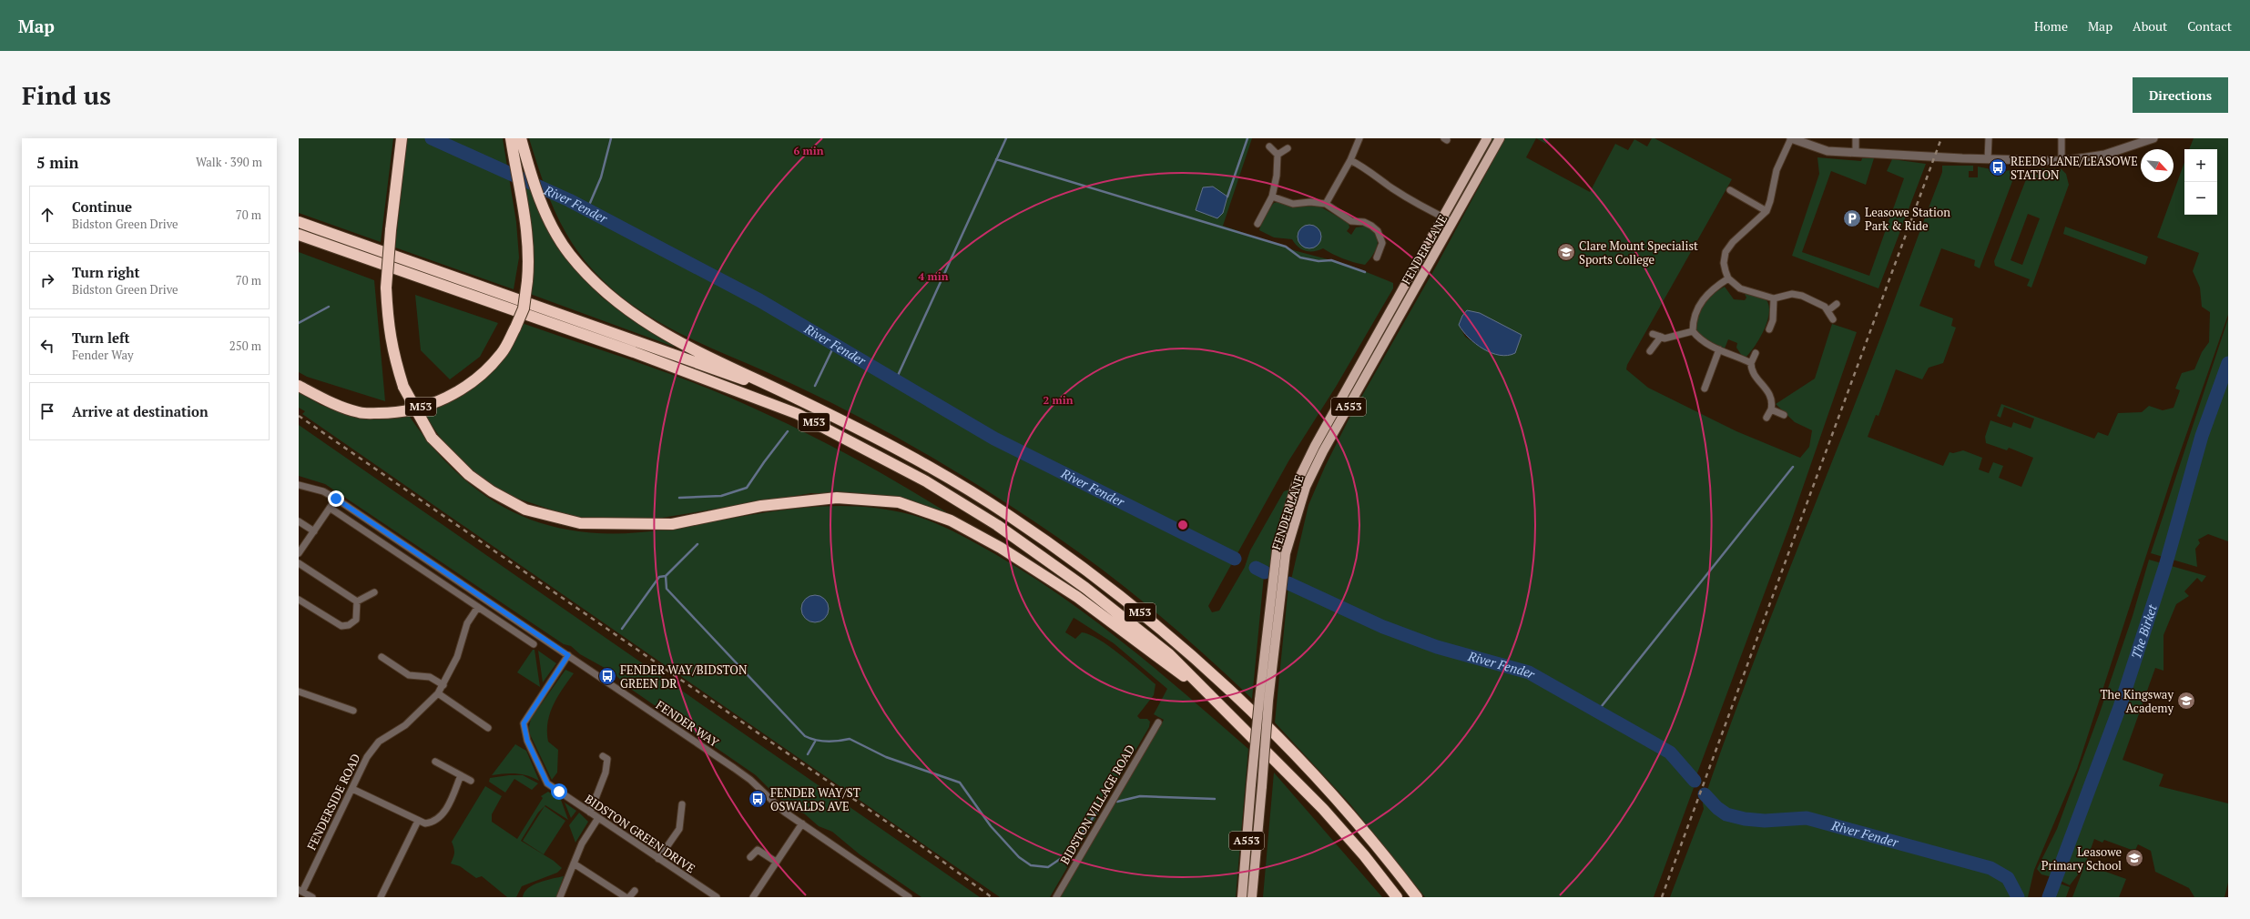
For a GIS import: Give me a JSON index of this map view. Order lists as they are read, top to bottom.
{
  "streets": {
    "highway": ["M53"],
    "main road": ["FENDER LANE", "A553"],
    "street": [
      "FENDER WAY",
      "FENDERSIDE ROAD",
      "BIDSTON VILLAGE ROAD",
      "BIDSTON GREEN DRIVE"
    ]
  },
  "crossings": [
    ["FENDER WAY", "BIDSTON GREEN DRIVE"]
  ],
  "water": ["River Fender", "The Birket"],
  "places": {
    "bus stop": ["REEDS LANE/LEASOWE STATION", "FENDER WAY/BIDSTON GREEN DR", "FENDER WAY/ST OSWALDS AVE"],
    "parking": ["Leasowe Station Park & Ride"],
    "school or university": ["Clare Mount Specialist Sports College", "The Kingsway Academy", "Leasowe Primary School"]
  },
  "north": "bottom right",
  "page": {
    "header": "Map",
    "nav": [
      "Home",
      "Map",
      "About",
      "Contact"
    ],
    "buttons": "Directions",
    "title": "Find us",
    "heading": ["5 min", "Walk · 390 m"],
    "map_buttons": ["+", "−"],
    "list": [
      ["Continue", "Bidston Green Drive", "70 m"],
      ["Turn right", "Bidston Green Drive", "70 m"],
      ["Turn left", "Fender Way", "250 m"],
      "Arrive at destination"
    ]
  },
  "rings": ["6 min", "4 min", "2 min"]
}
